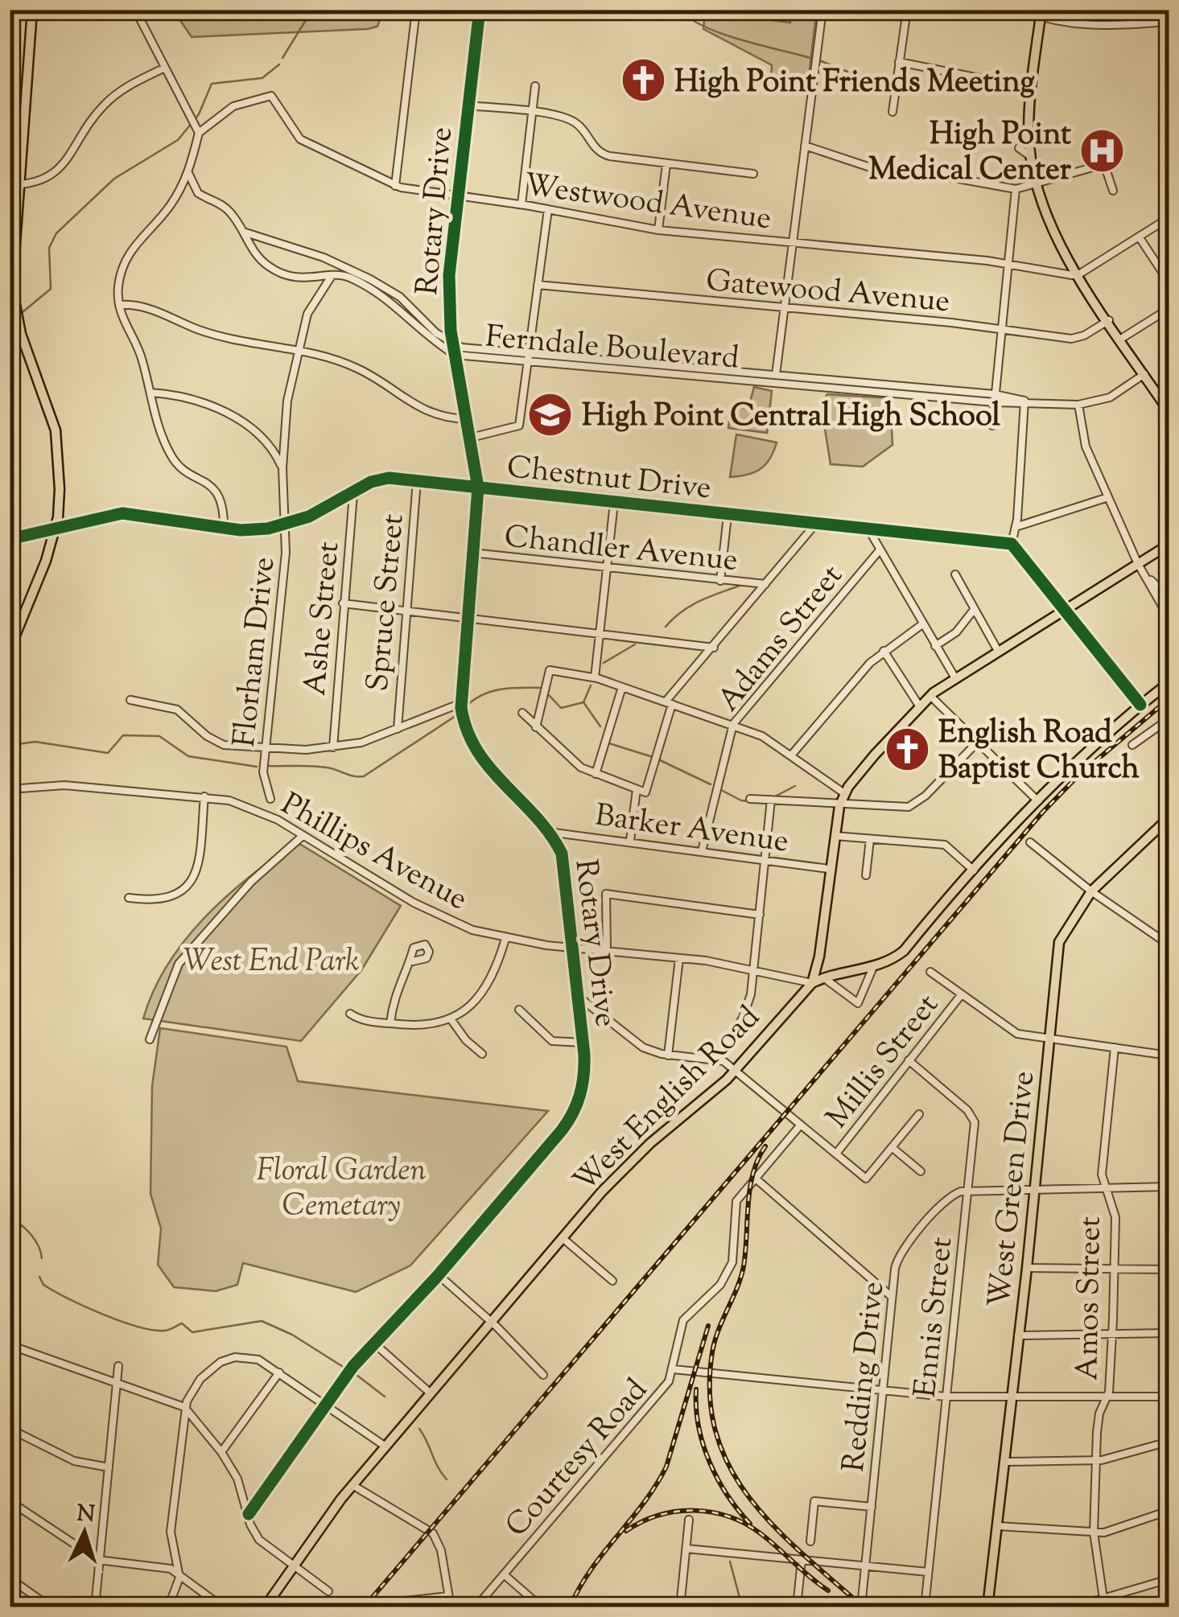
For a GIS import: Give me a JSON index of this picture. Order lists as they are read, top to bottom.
{
  "streets": {
    "main road": ["West English Road", "West Green Drive"],
    "street": [
      "Westwood Avenue",
      "Rotary Drive",
      "Gatewood Avenue",
      "Ferndale Boulevard",
      "Chestnut Drive",
      "Chandler Avenue",
      "Spruce Street",
      "Ashe Street",
      "Adams Street",
      "Florham Drive",
      "Barker Avenue",
      "Phillips Avenue",
      "Millis Street",
      "Amos Street",
      "Ennis Street",
      "Redding Drive",
      "Courtesy Road"
    ]
  },
  "crossings": [
    ["Westwood Avenue", "Rotary Drive"],
    ["Rotary Drive", "Ferndale Boulevard"],
    ["Rotary Drive", "Chestnut Drive"],
    ["Rotary Drive", "Chandler Avenue"],
    ["Rotary Drive", "Barker Avenue"],
    ["Rotary Drive", "Phillips Avenue"],
    ["Ferndale Boulevard", "Florham Drive"],
    ["Chestnut Drive", "Spruce Street"],
    ["Chestnut Drive", "Ashe Street"],
    ["Chestnut Drive", "Florham Drive"],
    ["Adams Street", "Barker Avenue"],
    ["Barker Avenue", "West English Road"],
    ["Phillips Avenue", "West English Road"],
    ["Millis Street", "Ennis Street"],
    ["Ennis Street", "Redding Drive"]
  ],
  "parks": ["West End Park", "Floral Garden Cemetary"],
  "places": {
    "church": ["High Point Friends Meeting", "English Road Baptist Church"],
    "hospital": ["High Point Medical Center"],
    "school or university": ["High Point Central High School"]
  },
  "north": "top"
}
